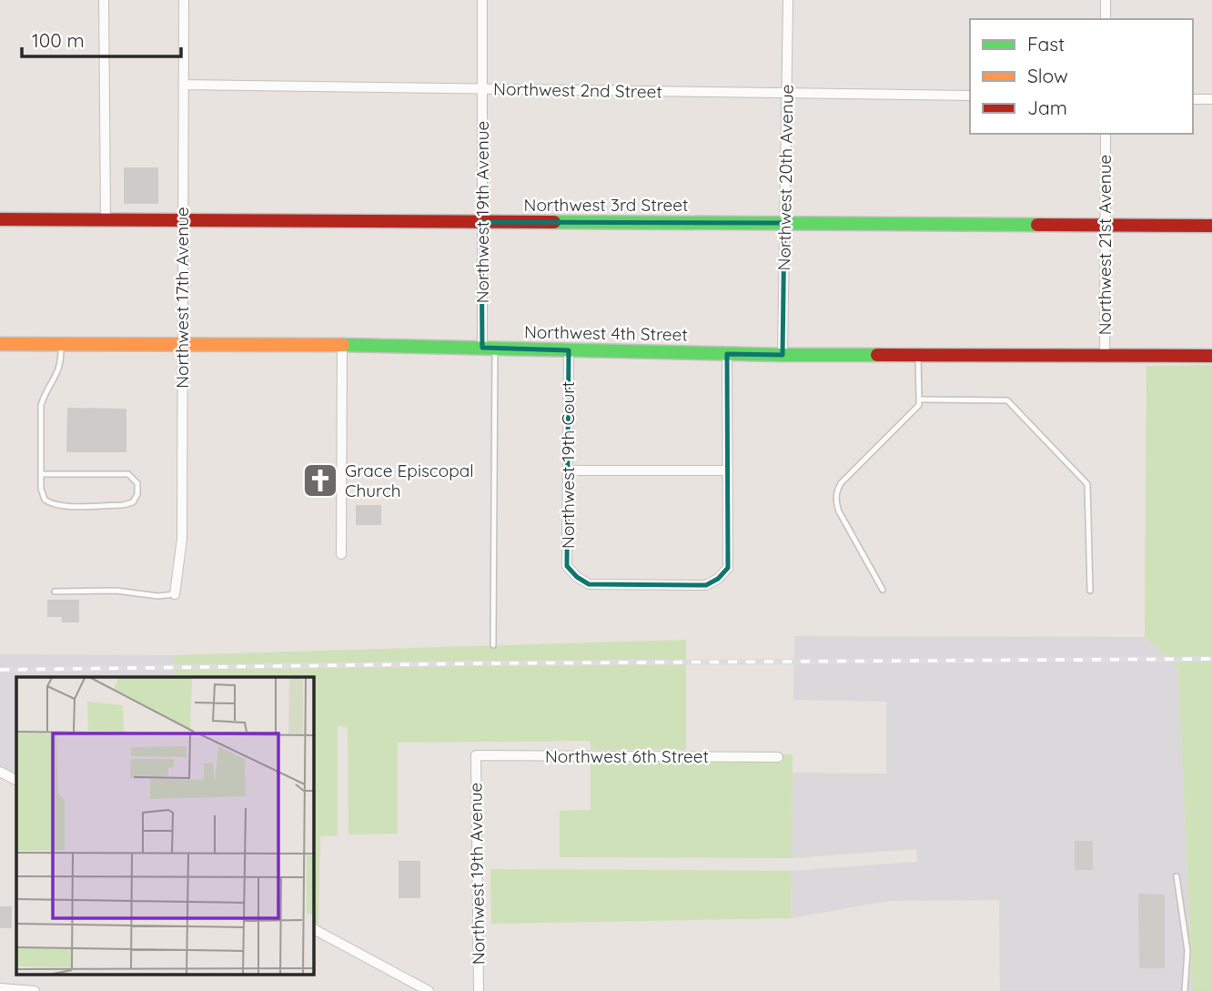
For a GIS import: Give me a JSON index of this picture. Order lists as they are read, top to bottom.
{
  "streets": {
    "street": [
      "Northwest 2nd Street",
      "Northwest 20th Avenue",
      "Northwest 3rd Street",
      "Northwest 19th Avenue",
      "Northwest 21st Avenue",
      "Northwest 17th Avenue",
      "Northwest 4th Street",
      "Northwest 19th Court",
      "Northwest 6th Street"
    ]
  },
  "crossings": [
    ["Northwest 2nd Street", "Northwest 20th Avenue"],
    ["Northwest 2nd Street", "Northwest 19th Avenue"],
    ["Northwest 2nd Street", "Northwest 17th Avenue"],
    ["Northwest 20th Avenue", "Northwest 3rd Street"],
    ["Northwest 20th Avenue", "Northwest 4th Street"],
    ["Northwest 3rd Street", "Northwest 19th Avenue"],
    ["Northwest 3rd Street", "Northwest 21st Avenue"],
    ["Northwest 3rd Street", "Northwest 17th Avenue"],
    ["Northwest 19th Avenue", "Northwest 4th Street"],
    ["Northwest 19th Avenue", "Northwest 6th Street"],
    ["Northwest 21st Avenue", "Northwest 4th Street"],
    ["Northwest 17th Avenue", "Northwest 4th Street"],
    ["Northwest 4th Street", "Northwest 19th Court"]
  ],
  "places": {
    "church": ["Grace Episcopal Church"]
  },
  "legend": ["Fast", "Slow", "Jam"],
  "scale_bar": "100 m"
}
